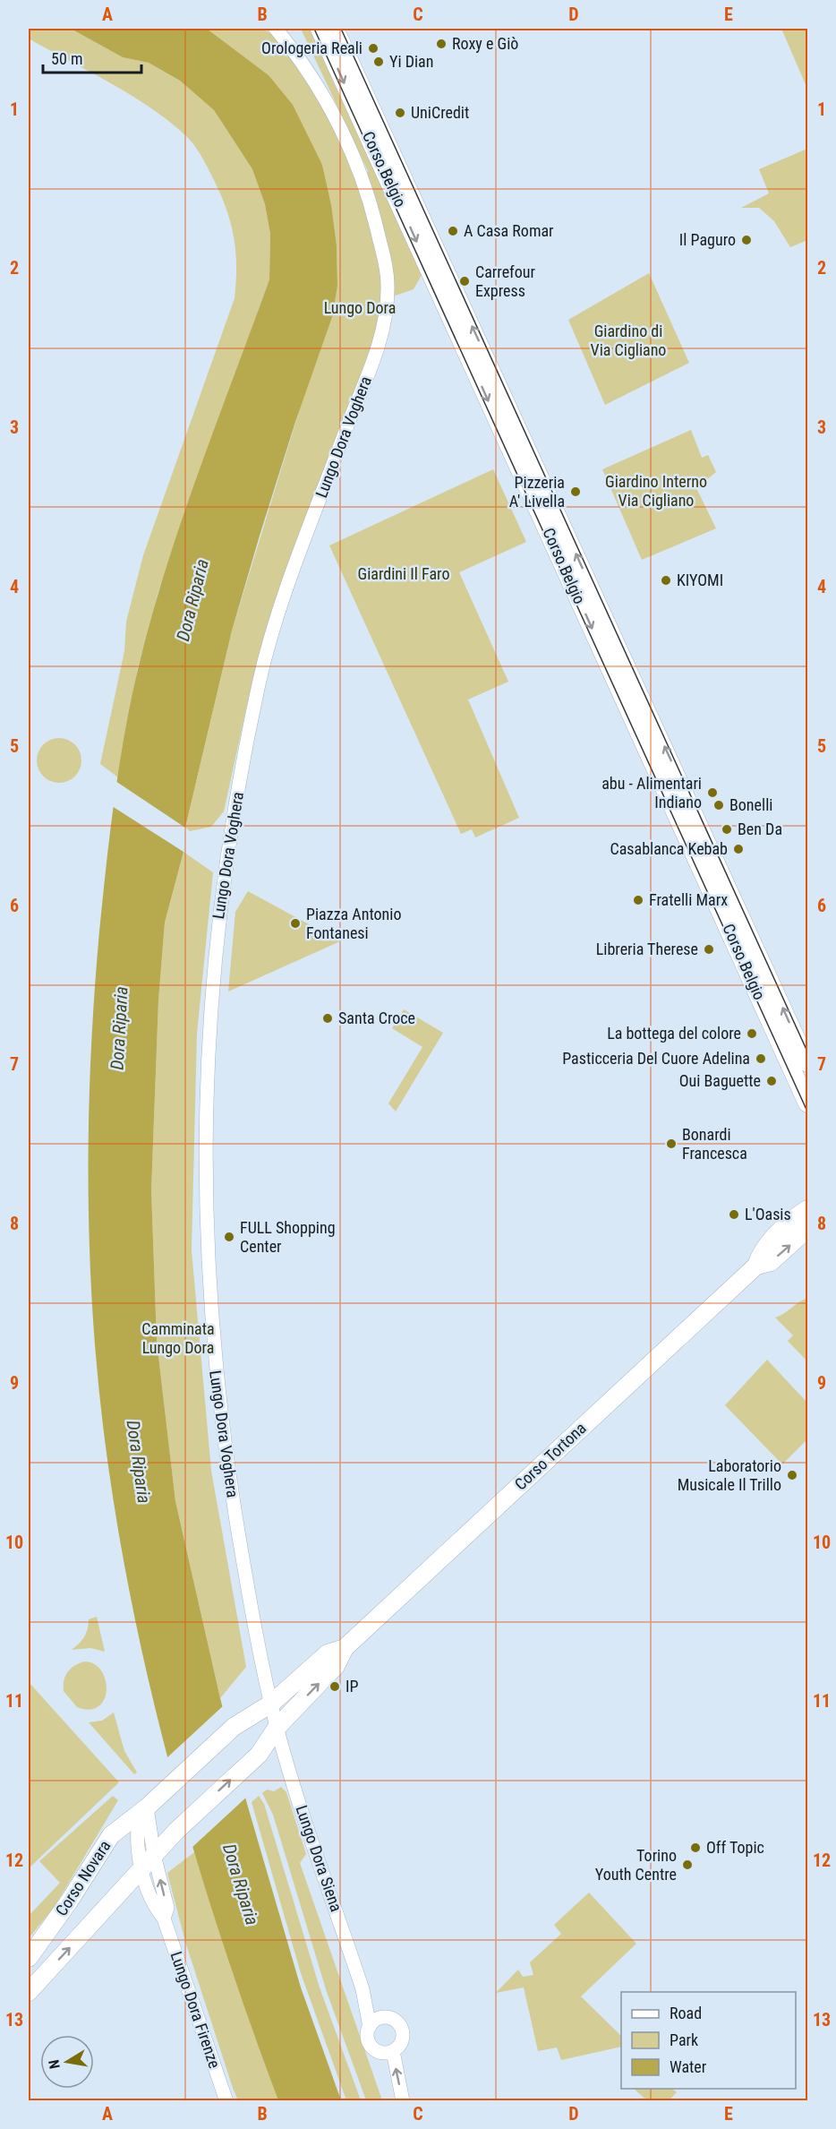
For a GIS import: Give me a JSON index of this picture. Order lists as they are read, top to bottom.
{
  "streets": {
    "main road": ["Corso Belgio", "Corso Tortona", "Corso Novara"],
    "street": ["Lungo Dora Voghera", "Lungo Dora Siena", "Lungo Dora Firenze"]
  },
  "crossings": [
    ["Lungo Dora Voghera", "Corso Tortona"],
    ["Lungo Dora Voghera", "Lungo Dora Siena"],
    ["Corso Tortona", "Lungo Dora Siena"],
    ["Corso Tortona", "Corso Novara"],
    ["Corso Tortona", "Lungo Dora Firenze"],
    ["Corso Novara", "Lungo Dora Firenze"]
  ],
  "water": ["Dora Riparia"],
  "parks": [
    "Lungo Dora",
    "Giardino di Via Cigliano",
    "Giardino Interno Via Cigliano",
    "Giardini Il Faro",
    "Camminata Lungo Dora"
  ],
  "places": [
    "Roxy e Giò",
    "Orologeria Reali",
    "Yi Dian",
    "UniCredit",
    "A Casa Romar",
    "Il Paguro",
    "Carrefour Express",
    "Pizzeria A' Livella",
    "KIYOMI",
    "abu - Alimentari Indiano",
    "Bonelli",
    "Ben Da",
    "Casablanca Kebab",
    "Fratelli Marx",
    "Piazza Antonio Fontanesi",
    "Libreria Therese",
    "Santa Croce",
    "La bottega del colore",
    "Pasticceria Del Cuore Adelina",
    "Oui Baguette",
    "Bonardi Francesca",
    "L'Oasis",
    "FULL Shopping Center",
    "Laboratorio Musicale Il Trillo",
    "IP",
    "Off Topic",
    "Torino Youth Centre"
  ],
  "legend": ["Road", "Park", "Water"],
  "scale_bar": "50 m",
  "north": "left",
  "grid": {
    "columns": [
      "A",
      "B",
      "C",
      "D",
      "E"
    ],
    "rows": [
      "1",
      "2",
      "3",
      "4",
      "5",
      "6",
      "7",
      "8",
      "9",
      "10",
      "11",
      "12",
      "13"
    ]
  }
}
